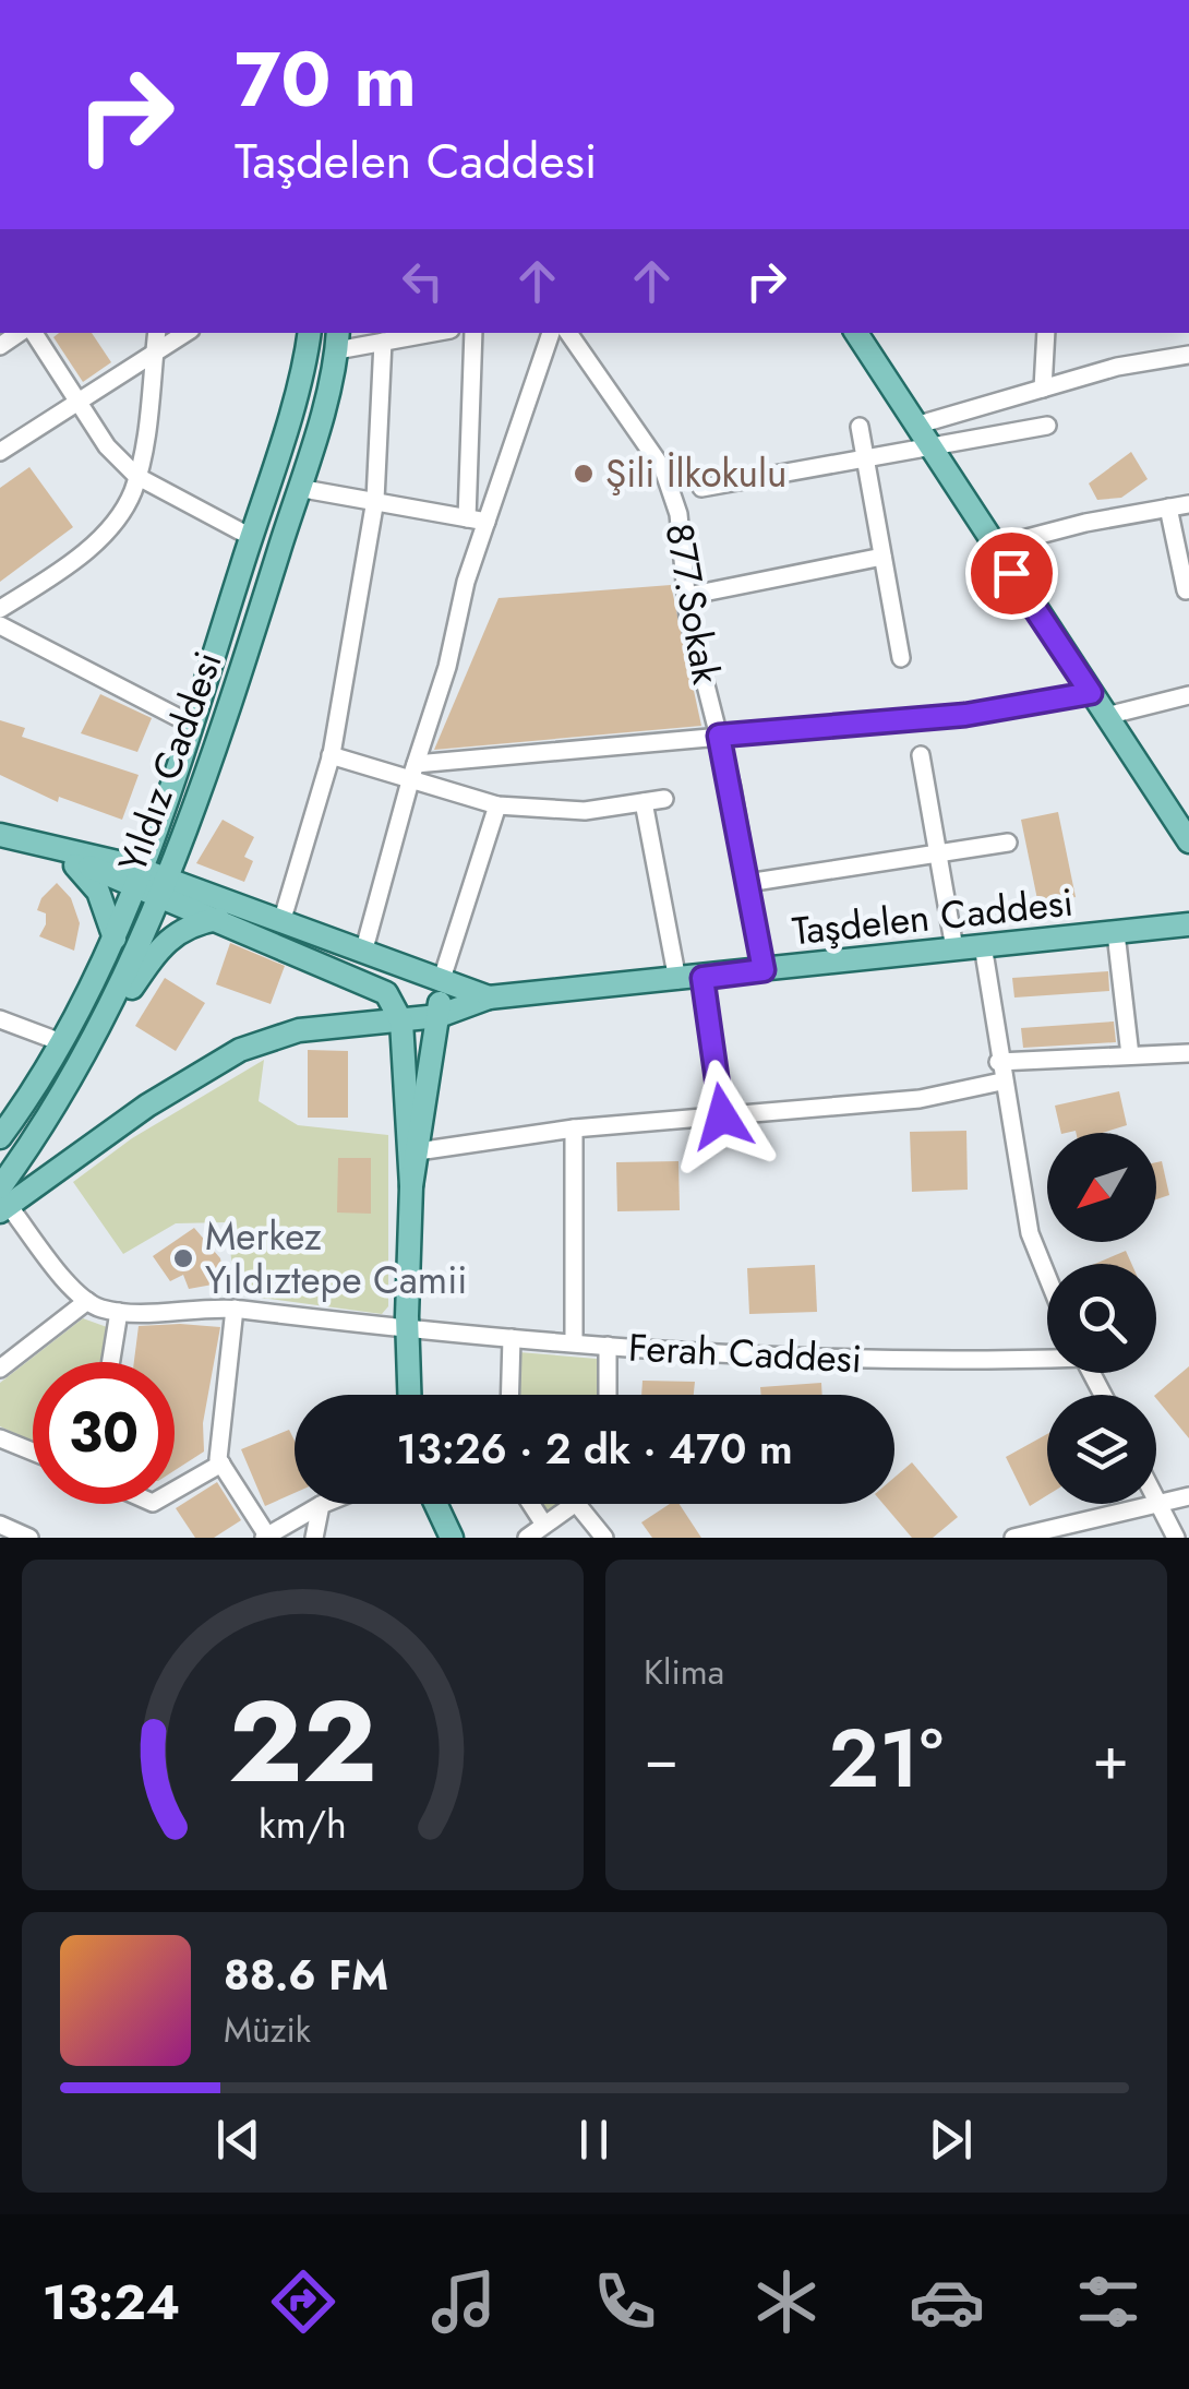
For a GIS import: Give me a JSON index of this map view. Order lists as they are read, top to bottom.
{
  "streets": {
    "main road": ["Yıldız Caddesi", "Taşdelen Caddesi"],
    "street": ["877.Sokak", "Ferah Caddesi"]
  },
  "crossings": [
    ["877.Sokak", "Taşdelen Caddesi"]
  ],
  "places": ["Şili İlkokulu", "Merkez Yıldıztepe Camii"],
  "north": "bottom left",
  "page": {
    "turn": ["70 m", "Taşdelen Caddesi"],
    "limit": "30",
    "trip": "13:26 · 2 dk · 470 m",
    "tile": "Klima",
    "heat": ["−", "21°", "+"],
    "song": ["88.6 FM", "Müzik"],
    "tabs": "13:24",
    "gauge": ["22", "km/h"]
  }
}
